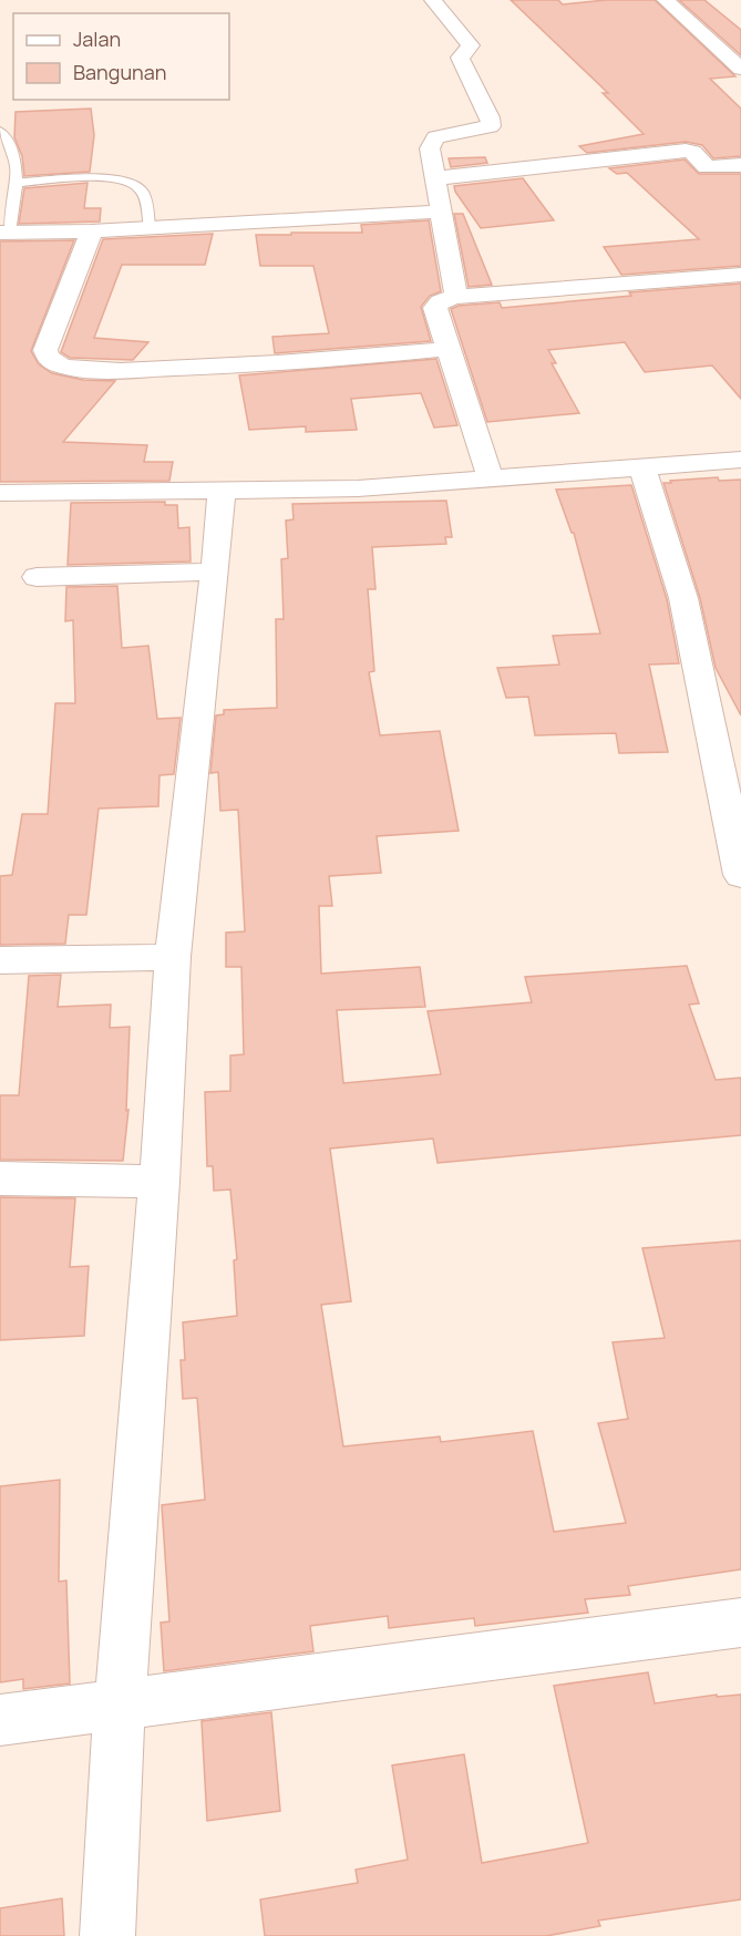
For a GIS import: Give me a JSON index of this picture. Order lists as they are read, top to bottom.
{
  "legend": ["Jalan", "Bangunan"]
}
